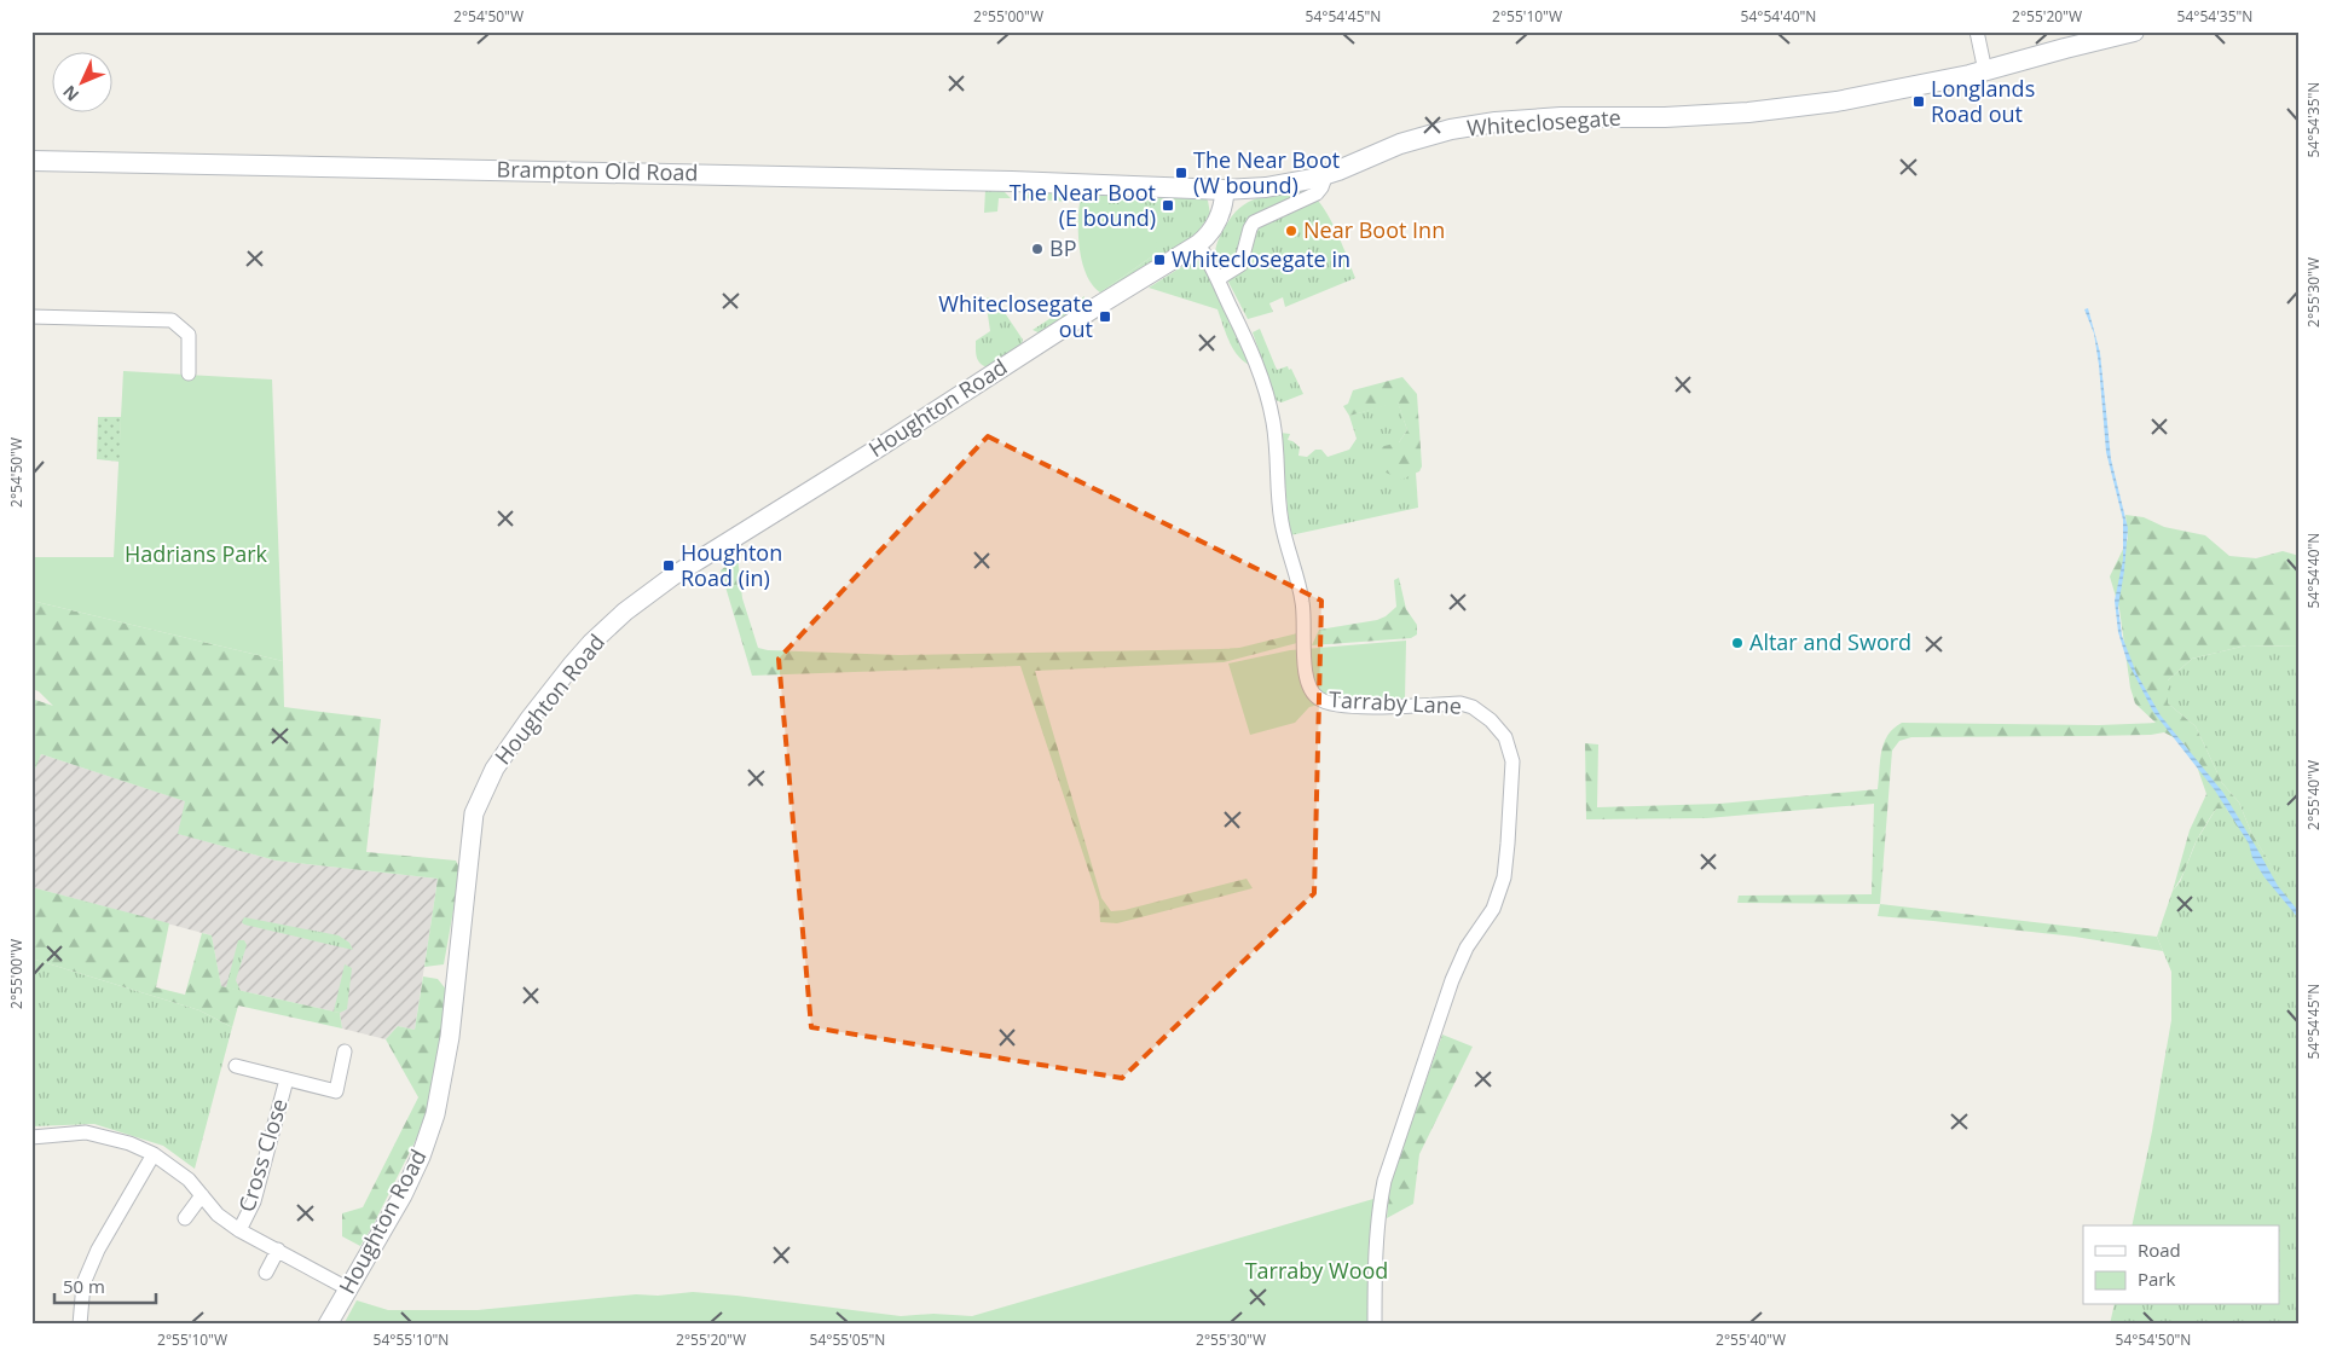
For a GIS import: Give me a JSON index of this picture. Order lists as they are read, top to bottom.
{
  "streets": {
    "main road": ["Whiteclosegate", "Brampton Old Road"],
    "street": ["Houghton Road", "Tarraby Lane", "Cross Close"]
  },
  "crossings": [
    ["Whiteclosegate", "Brampton Old Road"],
    ["Whiteclosegate", "Houghton Road"],
    ["Houghton Road", "Tarraby Lane"]
  ],
  "parks": ["Hadrians Park", "Tarraby Wood"],
  "places": {
    "transit": [
      "Longlands Road out",
      "The Near Boot (W bound)",
      "The Near Boot (E bound)",
      "Whiteclosegate in",
      "Whiteclosegate out",
      "Houghton Road (in)"
    ],
    "other": ["Near Boot Inn", "BP", "Altar and Sword"]
  },
  "legend": ["Road", "Park"],
  "scale_bar": "50 m",
  "north": "bottom left",
  "coordinates": [
    "2°54'50\"W",
    "2°55'00\"W",
    "54°54'45\"N",
    "2°55'10\"W",
    "54°54'40\"N",
    "2°55'20\"W",
    "54°54'35\"N",
    "2°55'30\"W",
    "2°55'40\"W",
    "54°55'10\"N",
    "54°55'05\"N",
    "54°54'50\"N"
  ]
}
